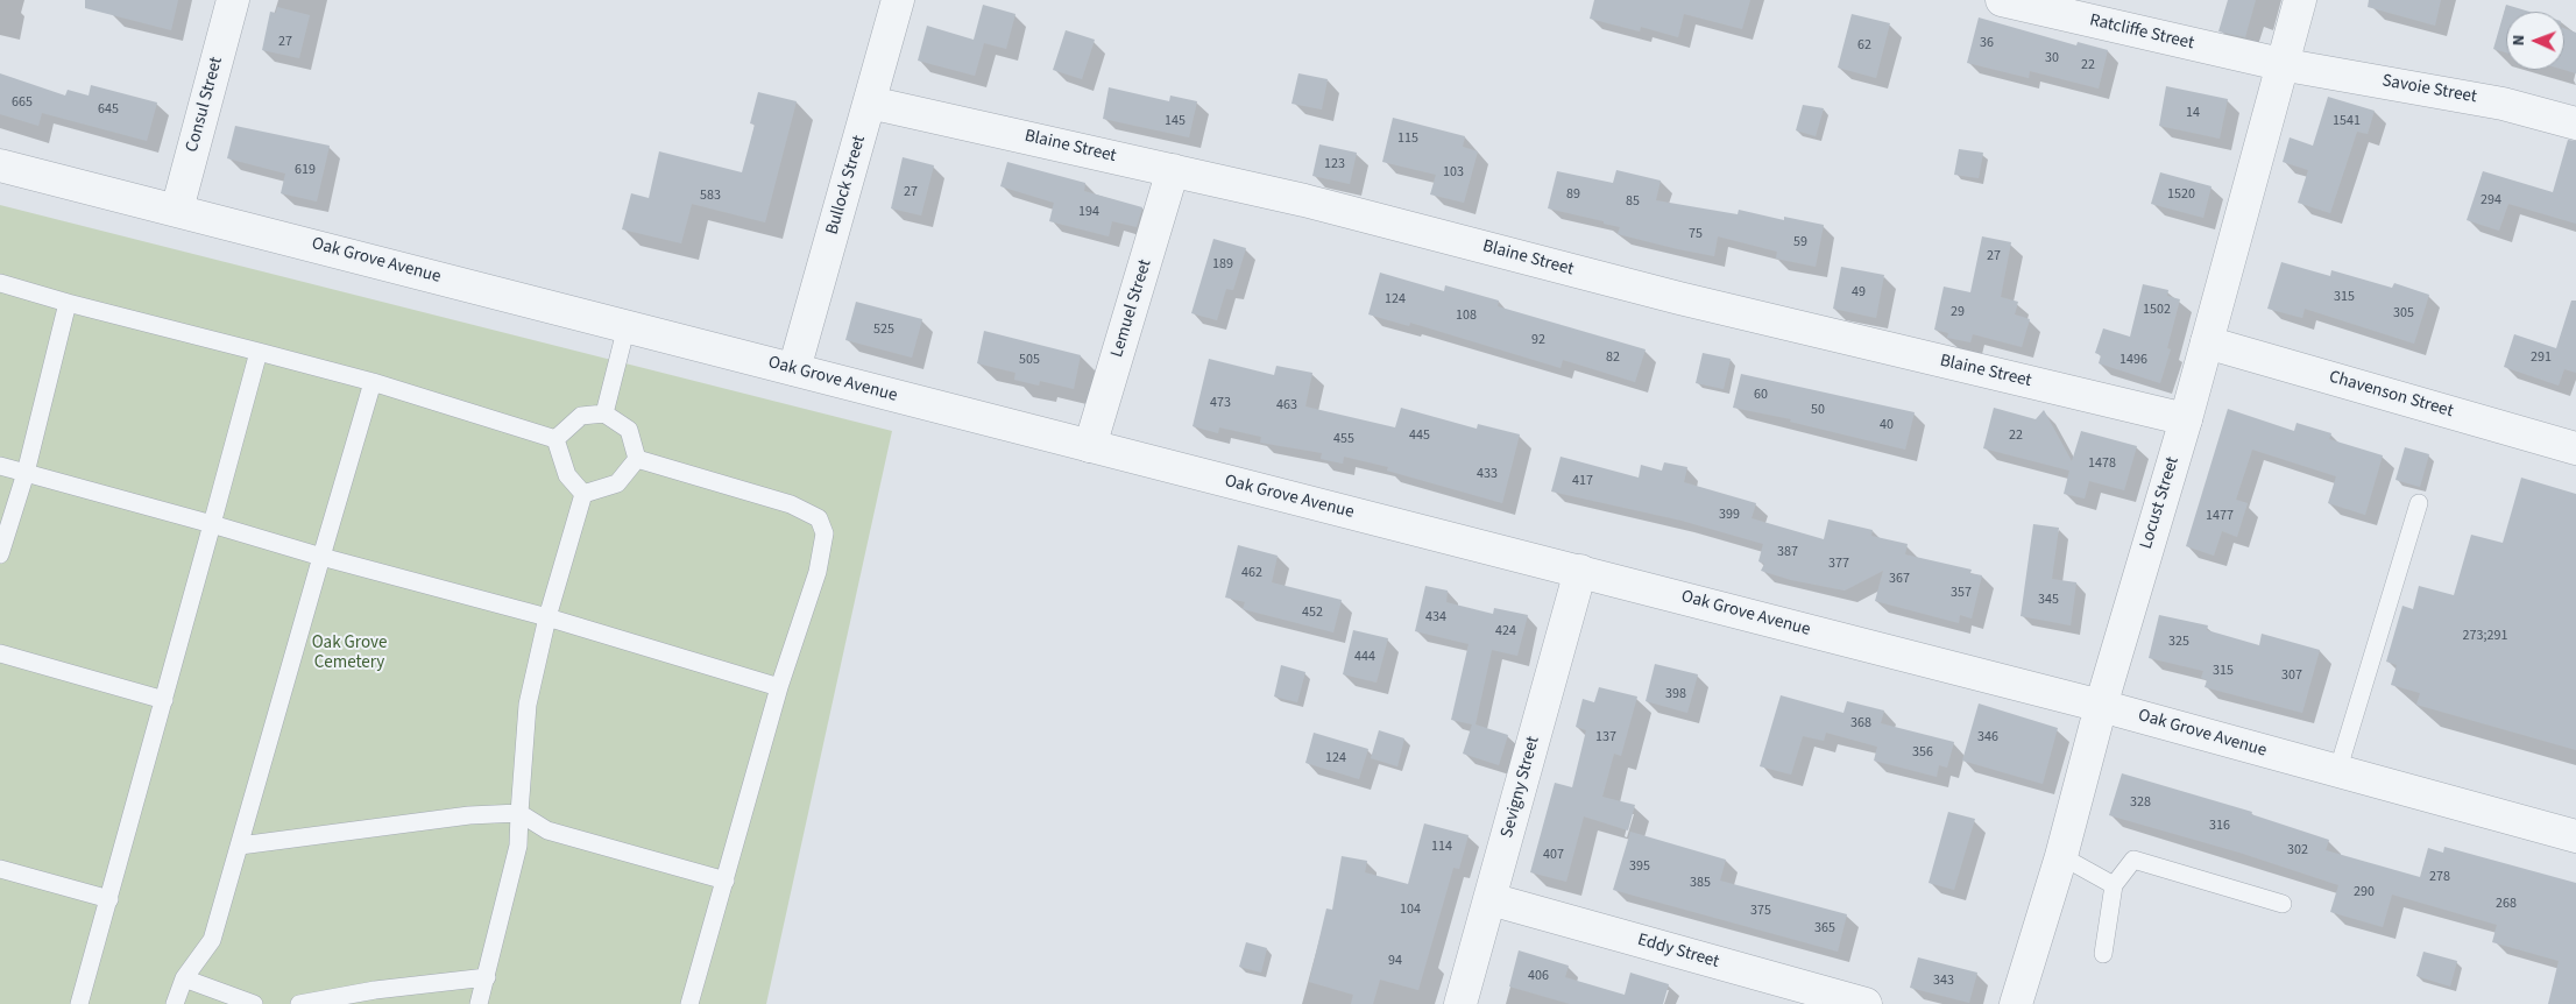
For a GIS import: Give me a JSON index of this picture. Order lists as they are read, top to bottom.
{
  "streets": {
    "street": [
      "Ratcliffe Street",
      "Savoie Street",
      "Consul Street",
      "Blaine Street",
      "Bullock Street",
      "Oak Grove Avenue",
      "Lemuel Street",
      "Chavenson Street",
      "Locust Street",
      "Sevigny Street",
      "Eddy Street"
    ]
  },
  "crossings": [
    ["Ratcliffe Street", "Savoie Street"],
    ["Ratcliffe Street", "Locust Street"],
    ["Savoie Street", "Locust Street"],
    ["Consul Street", "Oak Grove Avenue"],
    ["Blaine Street", "Bullock Street"],
    ["Blaine Street", "Lemuel Street"],
    ["Blaine Street", "Locust Street"],
    ["Bullock Street", "Oak Grove Avenue"],
    ["Oak Grove Avenue", "Lemuel Street"],
    ["Oak Grove Avenue", "Locust Street"],
    ["Oak Grove Avenue", "Sevigny Street"],
    ["Chavenson Street", "Locust Street"],
    ["Sevigny Street", "Eddy Street"]
  ],
  "parks": ["Oak Grove Cemetery"],
  "house_numbers": [
    "27",
    "36",
    "62",
    "30",
    "22",
    "665",
    "645",
    "14",
    "145",
    "1541",
    "115",
    "123",
    "619",
    "103",
    "27",
    "89",
    "1520",
    "583",
    "294",
    "85",
    "194",
    "75",
    "59",
    "27",
    "189",
    "49",
    "315",
    "124",
    "1502",
    "29",
    "305",
    "108",
    "525",
    "92",
    "82",
    "291",
    "505",
    "1496",
    "60",
    "473",
    "463",
    "50",
    "40",
    "445",
    "22",
    "455",
    "1478",
    "433",
    "417",
    "399",
    "1477",
    "387",
    "377",
    "462",
    "367",
    "357",
    "345",
    "452",
    "434",
    "424",
    "273;291",
    "325",
    "444",
    "315",
    "307",
    "398",
    "368",
    "137",
    "346",
    "356",
    "124",
    "328",
    "316",
    "114",
    "302",
    "407",
    "395",
    "278",
    "385",
    "290",
    "268",
    "104",
    "375",
    "365",
    "94",
    "406",
    "343"
  ],
  "north": "left"
}
